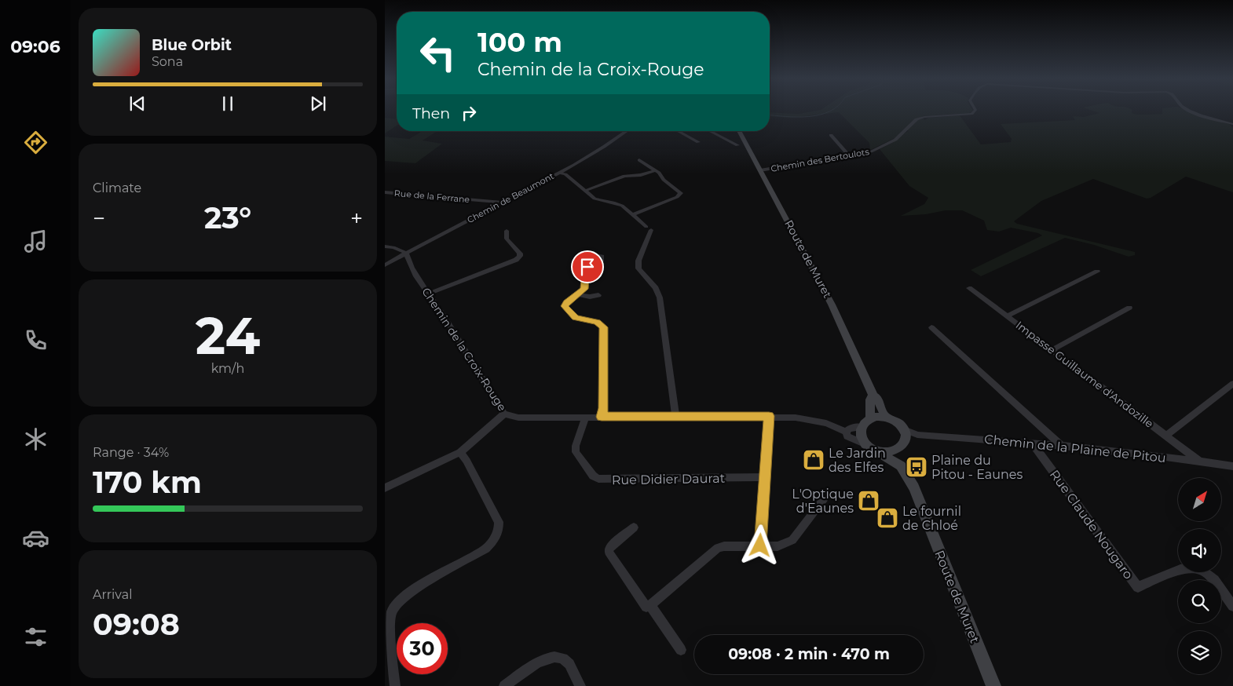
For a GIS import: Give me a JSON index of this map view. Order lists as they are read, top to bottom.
{
  "streets": {
    "main road": ["Route de Muret"],
    "street": [
      "Chemin des Bertoulots",
      "Rue de la Ferrane",
      "Chemin de Beaumont",
      "Chemin de la Croix-Rouge",
      "Impasse Guillaume d'Andozille",
      "Chemin de la Plaine de Pitou",
      "Rue Didier Daurat",
      "Rue Claude Nougaro"
    ]
  },
  "crossings": [
    ["Chemin des Bertoulots", "Route de Muret"],
    ["Rue de la Ferrane", "Chemin de Beaumont"],
    ["Chemin de Beaumont", "Chemin de la Croix-Rouge"],
    ["Route de Muret", "Chemin de la Croix-Rouge"],
    ["Chemin de la Croix-Rouge", "Rue Didier Daurat"],
    ["Impasse Guillaume d'Andozille", "Chemin de la Plaine de Pitou"],
    ["Chemin de la Plaine de Pitou", "Rue Claude Nougaro"]
  ],
  "places": {
    "shop": ["Le Jardin des Elfes", "L'Optique d'Eaunes", "Le fournil de Chloé"],
    "bus stop": ["Plaine du Pitou - Eaunes"]
  },
  "north": "top right",
  "page": {
    "tabs": "09:06",
    "turn": ["100 m", "Chemin de la Croix-Rouge"],
    "song": ["Blue Orbit", "Sona"],
    "then": "Then",
    "tile": [
      "Climate",
      ["24", "km/h"],
      ["Range · 34%", "170 km"],
      ["Arrival", "09:08"]
    ],
    "heat": ["−", "23°", "+"],
    "limit": "30",
    "trip": "09:08 · 2 min · 470 m"
  }
}
